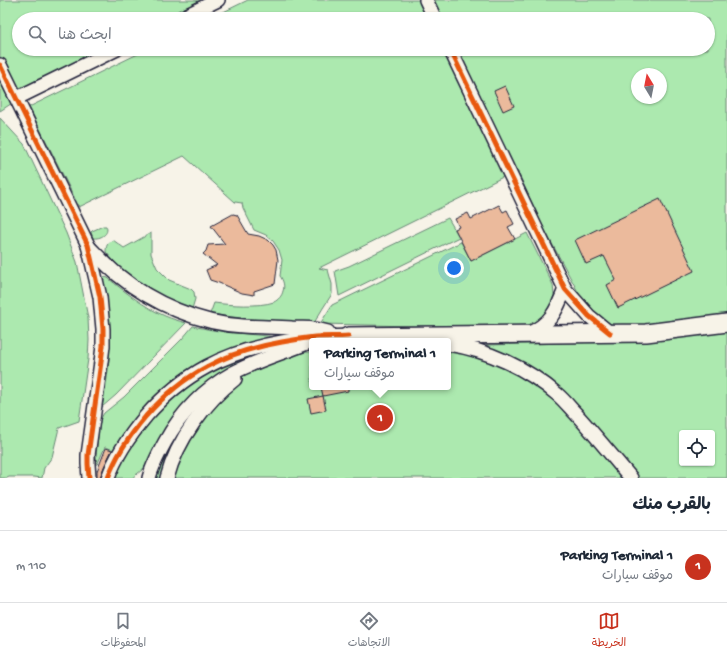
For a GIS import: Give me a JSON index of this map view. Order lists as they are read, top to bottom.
{
  "north": "top",
  "page": {
    "search": "ابحث هنا",
    "popup": ["Parking Terminal 1", "موقف سيارات"],
    "pins": "1",
    "heading": "بالقرب منك",
    "list": [
      {
        "mark": "1",
        "name": "Parking Terminal 1",
        "note": "موقف سيارات",
        "value": "110 m"
      }
    ],
    "nav": ["الخريطة", "الاتجاهات", "المحفوظات"]
  }
}
